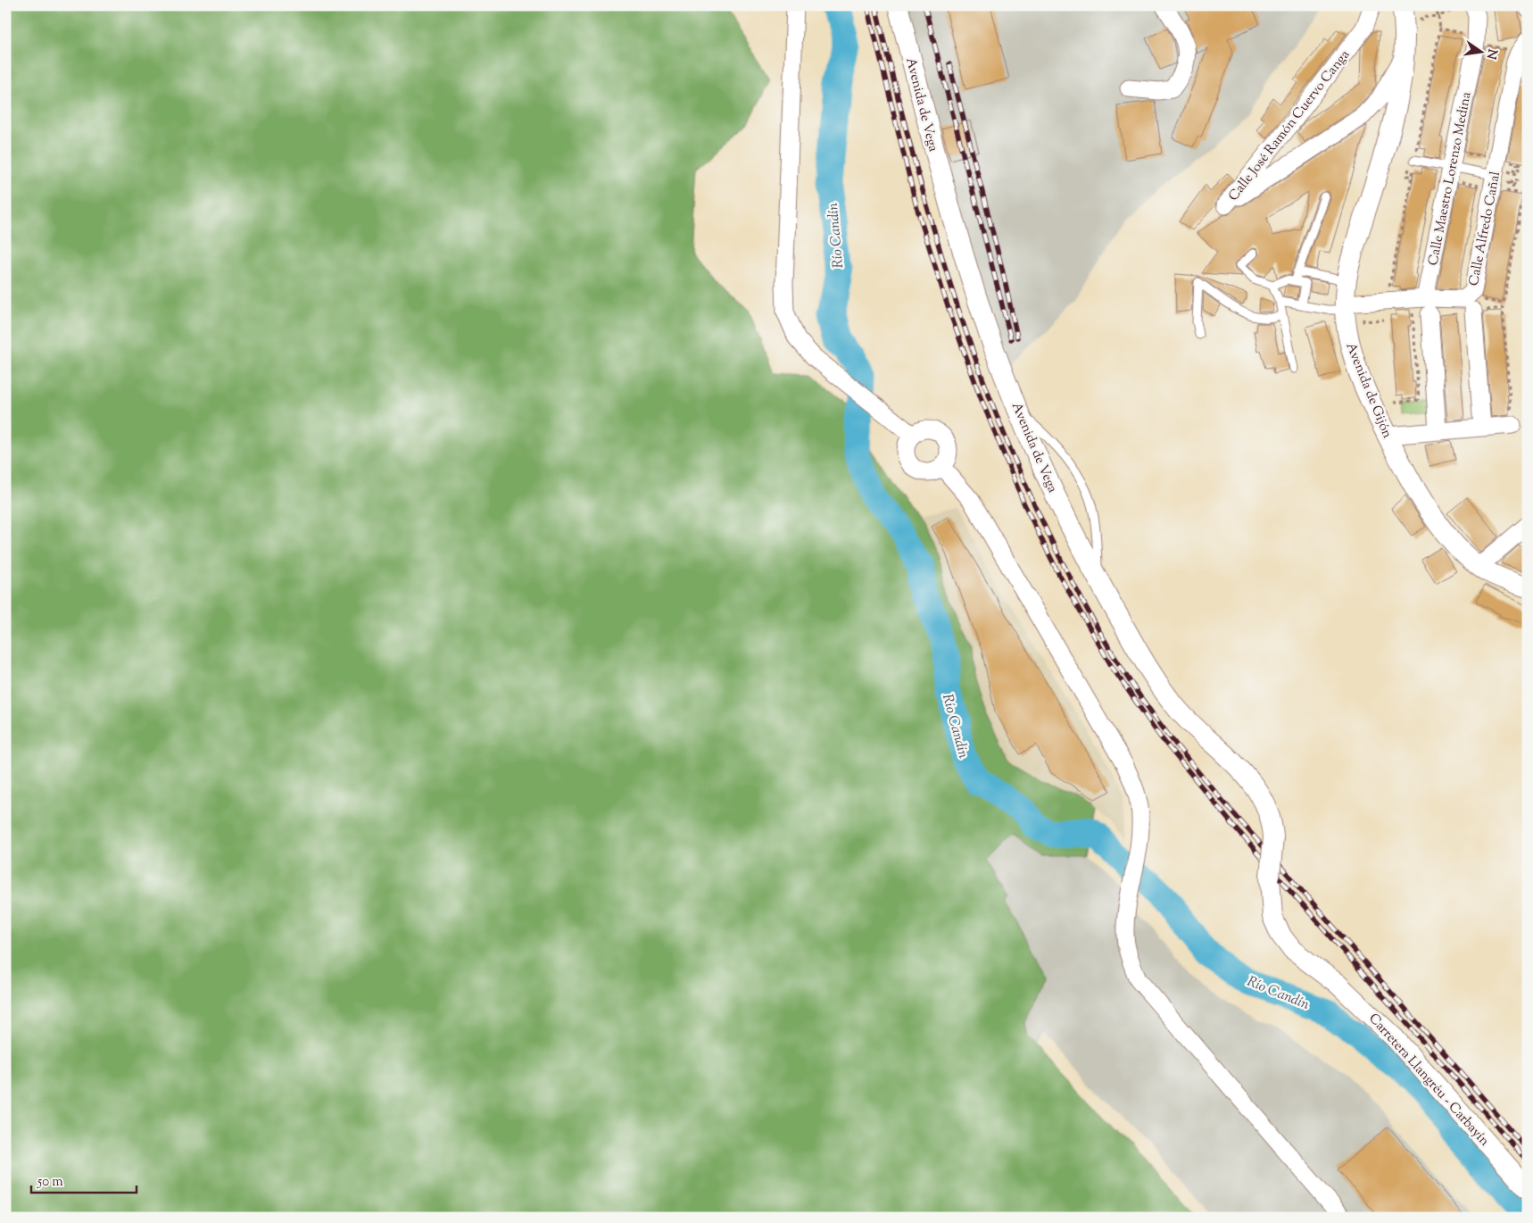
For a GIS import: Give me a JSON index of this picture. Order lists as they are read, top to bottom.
{
  "streets": {
    "street": [
      "Avenida de Vega",
      "Calle José Ramón Cuervo Canga",
      "Calle Maestro Lorenzo Medina",
      "Calle Alfredo Cañal",
      "Avenida de Gijón",
      "Carretera Llangréu - Carbayín"
    ]
  },
  "crossings": [
    ["Avenida de Vega", "Carretera Llangréu - Carbayín"],
    ["Calle José Ramón Cuervo Canga", "Avenida de Gijón"],
    ["Calle Maestro Lorenzo Medina", "Calle Alfredo Cañal"],
    ["Calle Alfredo Cañal", "Avenida de Gijón"]
  ],
  "water": ["Río Candín"],
  "scale_bar": "50 m",
  "north": "right"
}
